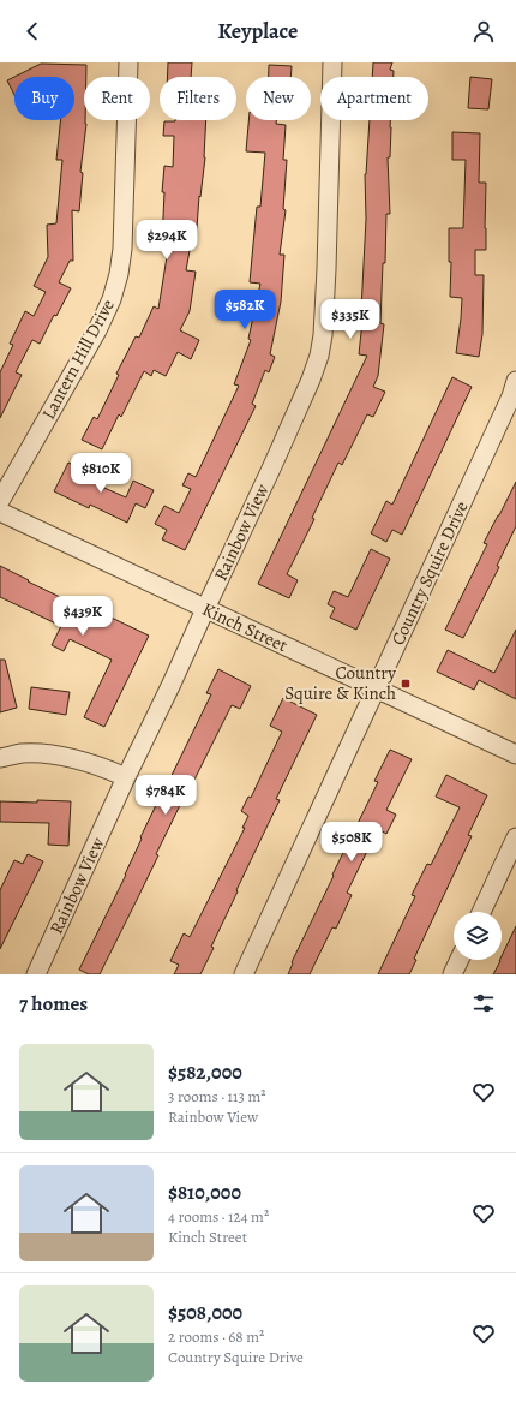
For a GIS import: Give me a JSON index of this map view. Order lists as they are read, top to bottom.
{
  "streets": {
    "street": [
      "Lantern Hill Drive",
      "Rainbow View",
      "Country Squire Drive",
      "Kinch Street"
    ]
  },
  "crossings": [
    ["Rainbow View", "Kinch Street"],
    ["Country Squire Drive", "Kinch Street"]
  ],
  "places": {
    "transit": ["Country Squire & Kinch"]
  },
  "page": {
    "header": "Keyplace",
    "chip": [
      "Buy",
      "Rent",
      "Filters",
      "New",
      "Apartment"
    ],
    "price": [
      "$294K",
      "$582K",
      "$335K",
      "$810K",
      "$439K",
      "$784K",
      "$508K"
    ],
    "heading": "7 homes",
    "list": [
      {
        "name": "$582,000",
        "note": "3 rooms · 113 m² · Rainbow View"
      },
      {
        "name": "$810,000",
        "note": "4 rooms · 124 m² · Kinch Street"
      },
      {
        "name": "$508,000",
        "note": "2 rooms · 68 m² · Country Squire Drive"
      }
    ]
  }
}
